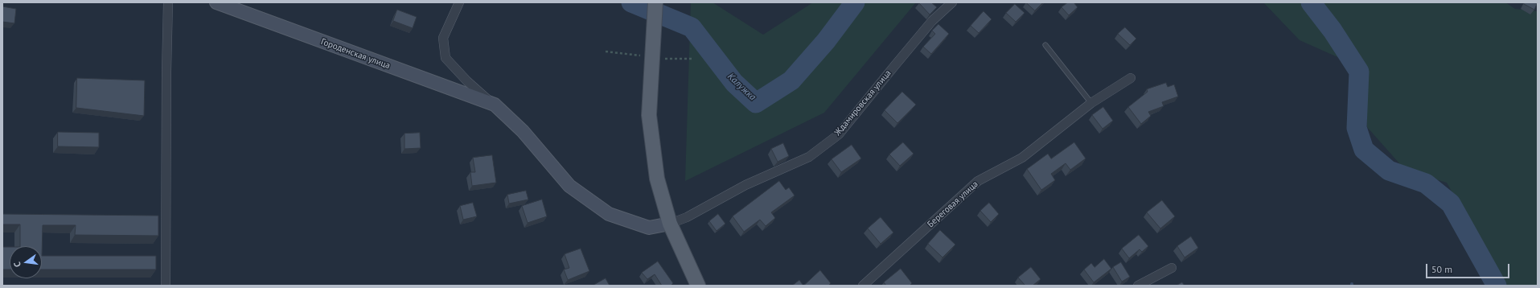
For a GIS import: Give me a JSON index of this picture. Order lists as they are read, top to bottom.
{
  "streets": {
    "street": ["Городенская улица", "Ждамировская улица", "Береговая улица"]
  },
  "crossings": [
    ["Городенская улица", "Ждамировская улица"]
  ],
  "water": ["Калужка"],
  "scale_bar": "50 m",
  "north": "left"
}
